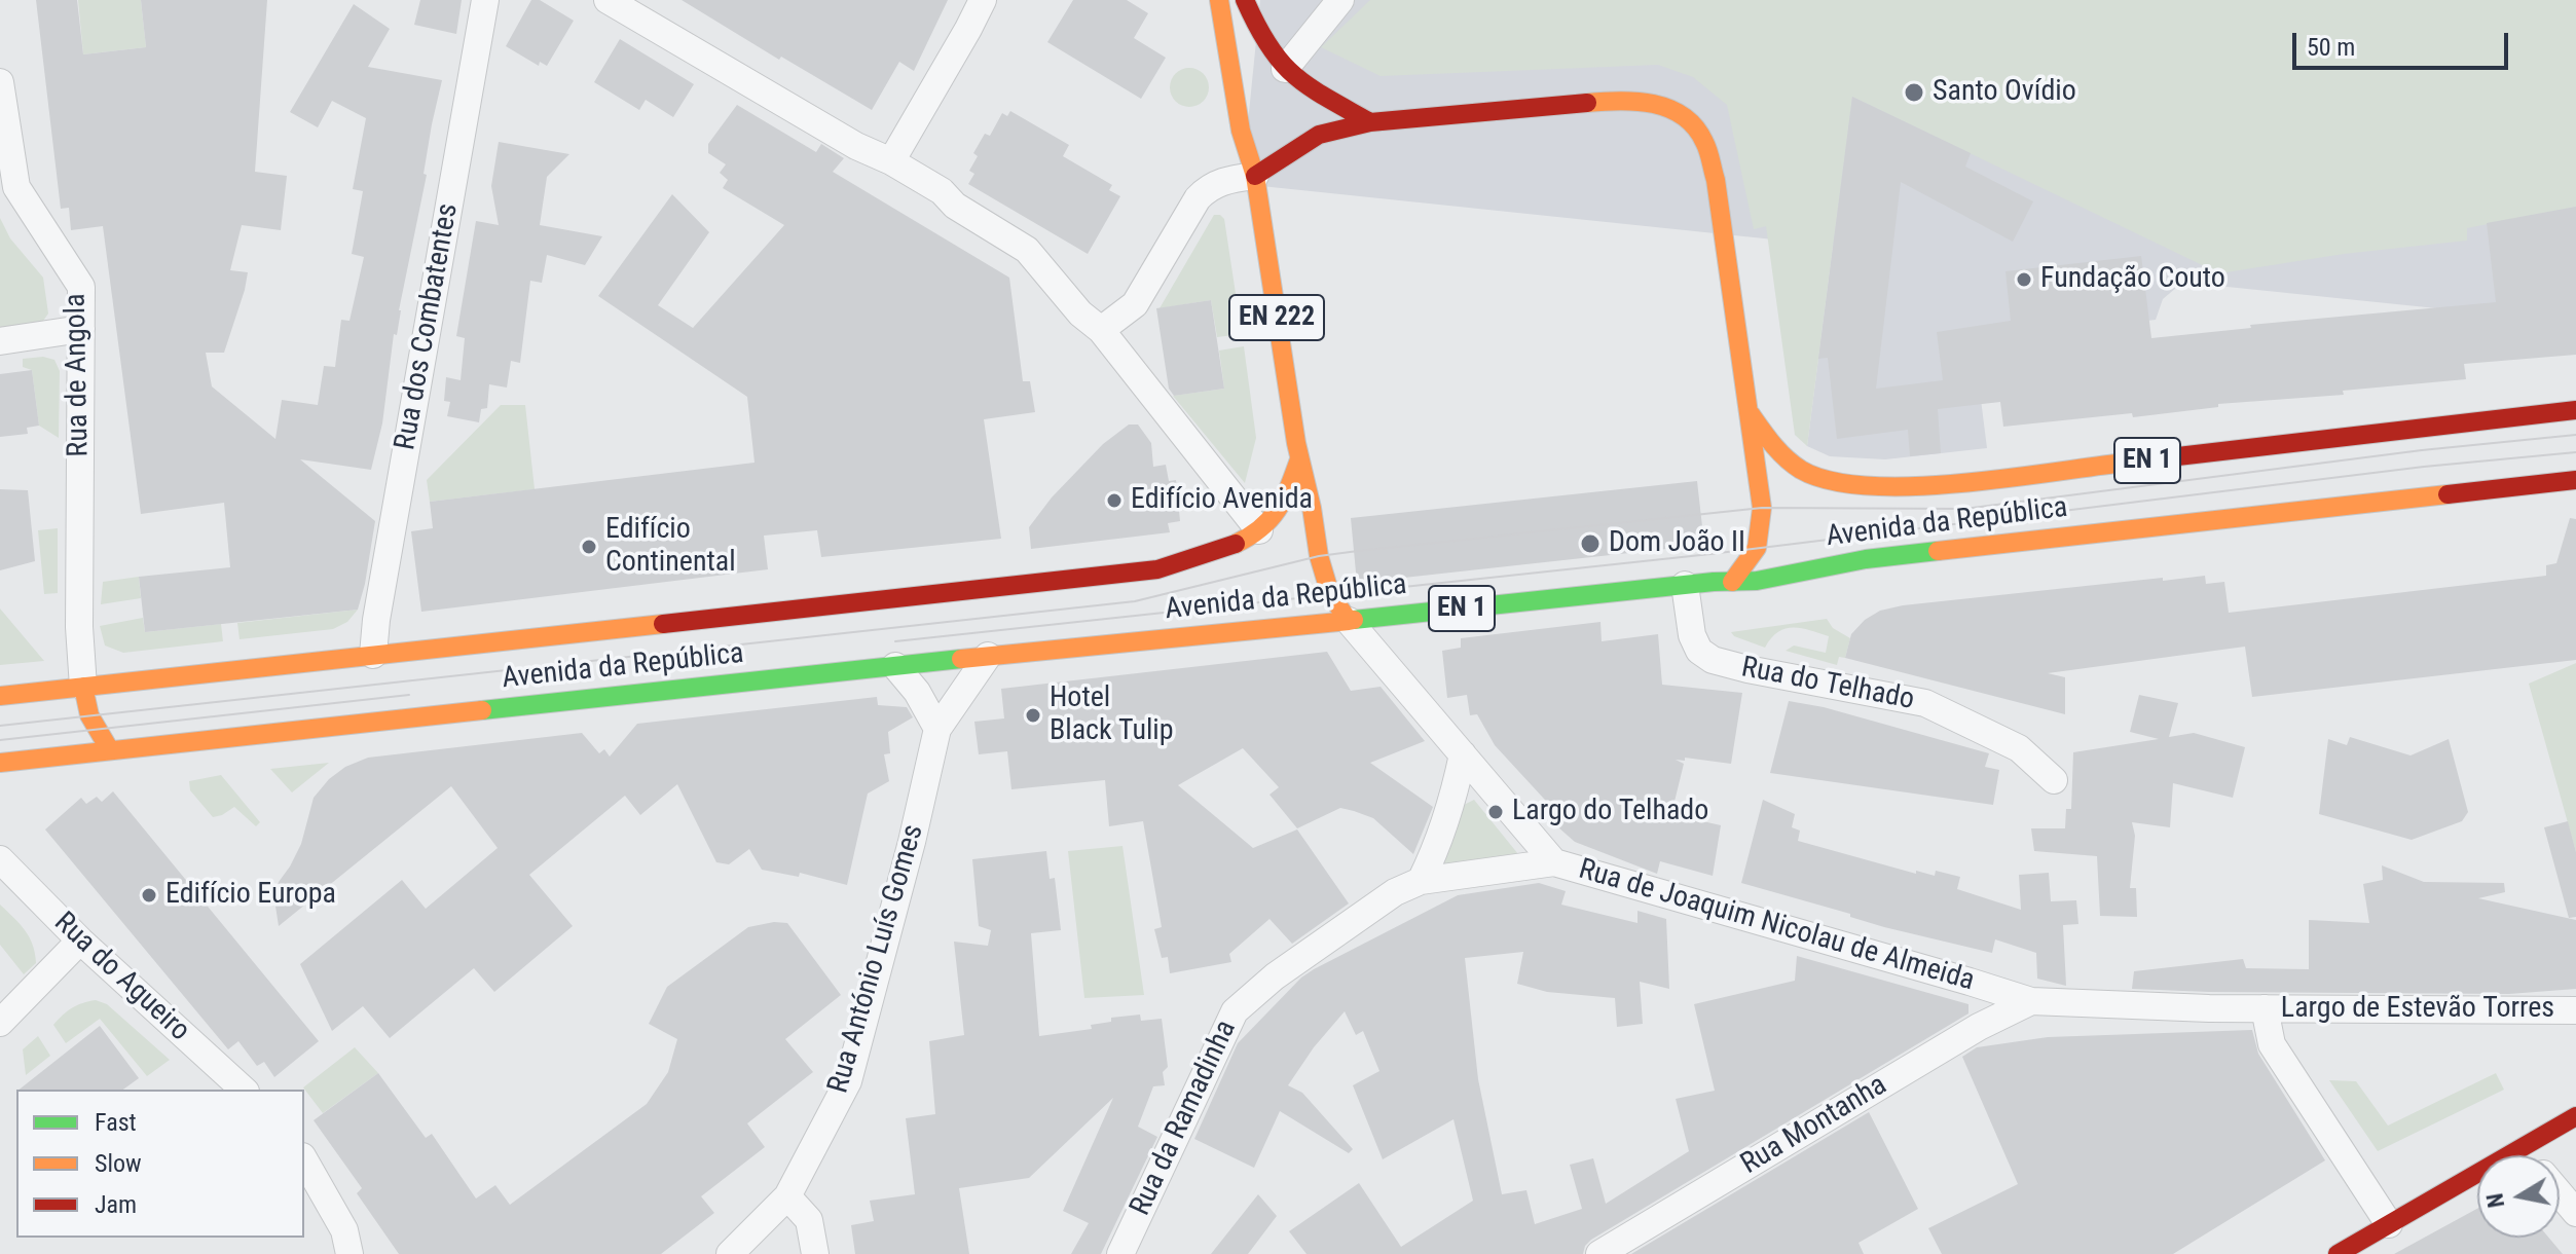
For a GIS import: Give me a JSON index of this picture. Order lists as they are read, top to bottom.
{
  "streets": {
    "main road": ["EN 222", "EN 1", "Avenida da República"],
    "street": [
      "Rua dos Combatentes",
      "Rua de Angola",
      "Rua do Telhado",
      "Rua de Joaquim Nicolau de Almeida",
      "Rua António Luís Gomes",
      "Rua do Agueiro",
      "Largo de Estevão Torres",
      "Rua da Ramadinha",
      "Rua Montanha"
    ]
  },
  "crossings": [
    ["EN 222", "Avenida da República"],
    ["Rua dos Combatentes", "Avenida da República"],
    ["Rua de Angola", "Avenida da República"],
    ["Avenida da República", "Rua do Telhado"],
    ["Avenida da República", "Rua de Joaquim Nicolau de Almeida"],
    ["Avenida da República", "Rua António Luís Gomes"],
    ["Rua de Joaquim Nicolau de Almeida", "Largo de Estevão Torres"],
    ["Rua de Joaquim Nicolau de Almeida", "Rua Montanha"]
  ],
  "places": [
    "Santo Ovídio",
    "Fundação Couto",
    "Edifício Avenida",
    "Dom João II",
    "Edifício Continental",
    "Hotel Black Tulip",
    "Largo do Telhado",
    "Edifício Europa"
  ],
  "legend": ["Fast", "Slow", "Jam"],
  "scale_bar": "50 m",
  "north": "left"
}
